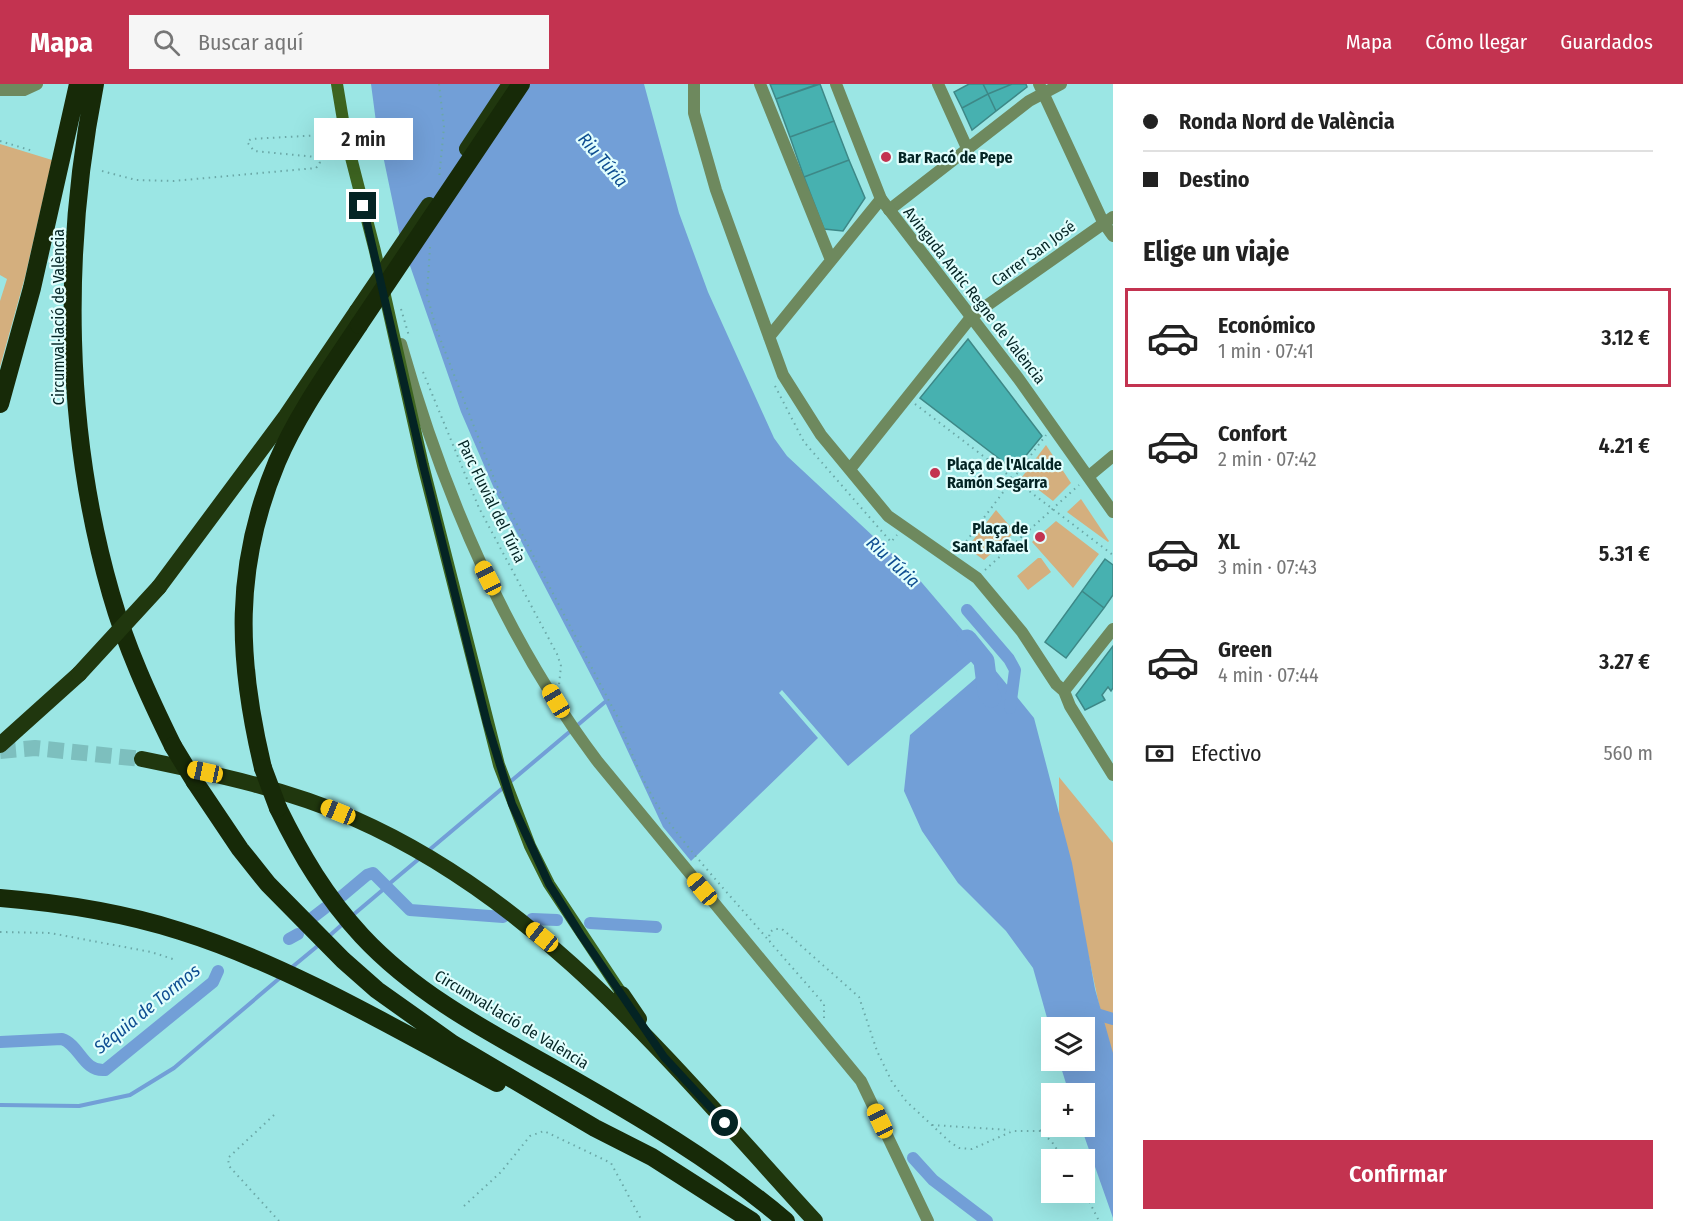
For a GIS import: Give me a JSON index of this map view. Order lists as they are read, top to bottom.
{
  "streets": {
    "highway": ["Circumval·lació de València"],
    "street": ["Carrer San José", "Avinguda Antic Regne de València"],
    "path": ["Parc Fluvial del Túria"]
  },
  "crossings": [
    ["Carrer San José", "Avinguda Antic Regne de València"]
  ],
  "water": ["Riu Túria", "Séquia de Tormos"],
  "places": ["Bar Racó de Pepe", "Plaça de l'Alcalde Ramón Segarra", "Plaça de Sant Rafael"],
  "page": {
    "header": "Mapa",
    "search": "Buscar aquí",
    "nav": ["Mapa", "Cómo llegar", "Guardados"],
    "banner": ["Ronda Nord de València", "Destino"],
    "bubble": "2 min",
    "heading": "Elige un viaje",
    "list": [
      {
        "name": "Económico",
        "note": "1 min · 07:41",
        "value": "3.12 €"
      },
      {
        "name": "Confort",
        "note": "2 min · 07:42",
        "value": "4.21 €"
      },
      {
        "name": "XL",
        "note": "3 min · 07:43",
        "value": "5.31 €"
      },
      {
        "name": "Green",
        "note": "4 min · 07:44",
        "value": "3.27 €"
      }
    ],
    "pay": ["Efectivo", "560 m"],
    "map_buttons": ["+", "−"],
    "buttons": "Confirmar"
  }
}
